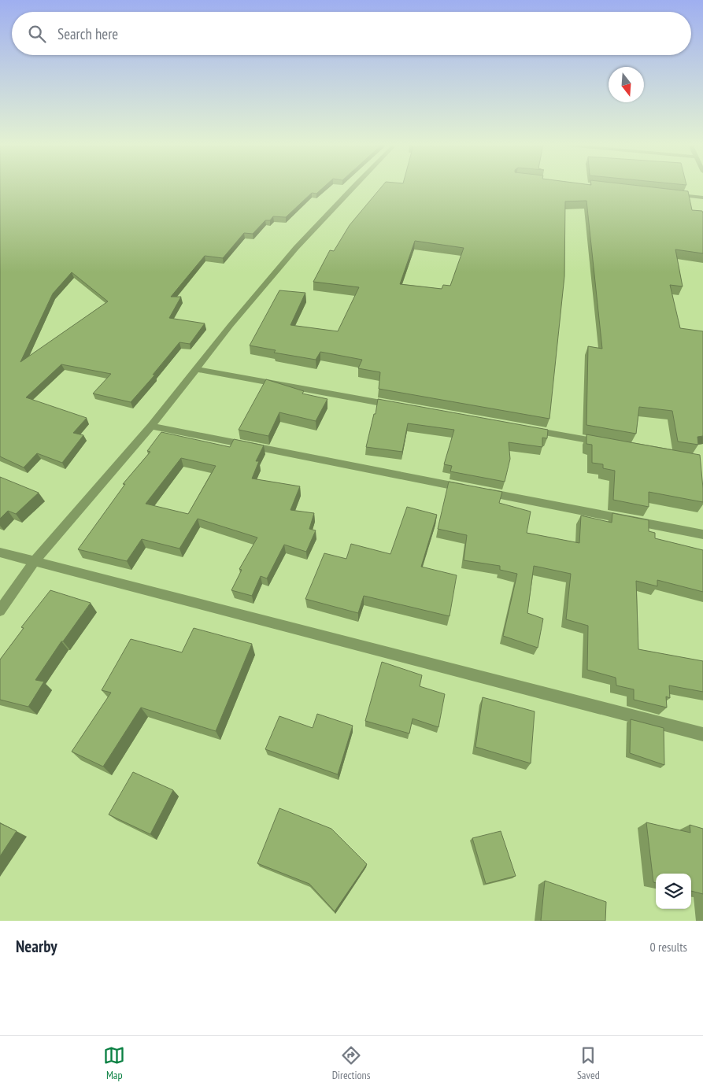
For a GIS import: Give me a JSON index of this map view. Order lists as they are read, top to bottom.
{
  "north": "bottom",
  "page": {
    "search": "Search here",
    "heading": ["Nearby", "0 results"],
    "nav": ["Map", "Directions", "Saved"]
  }
}
